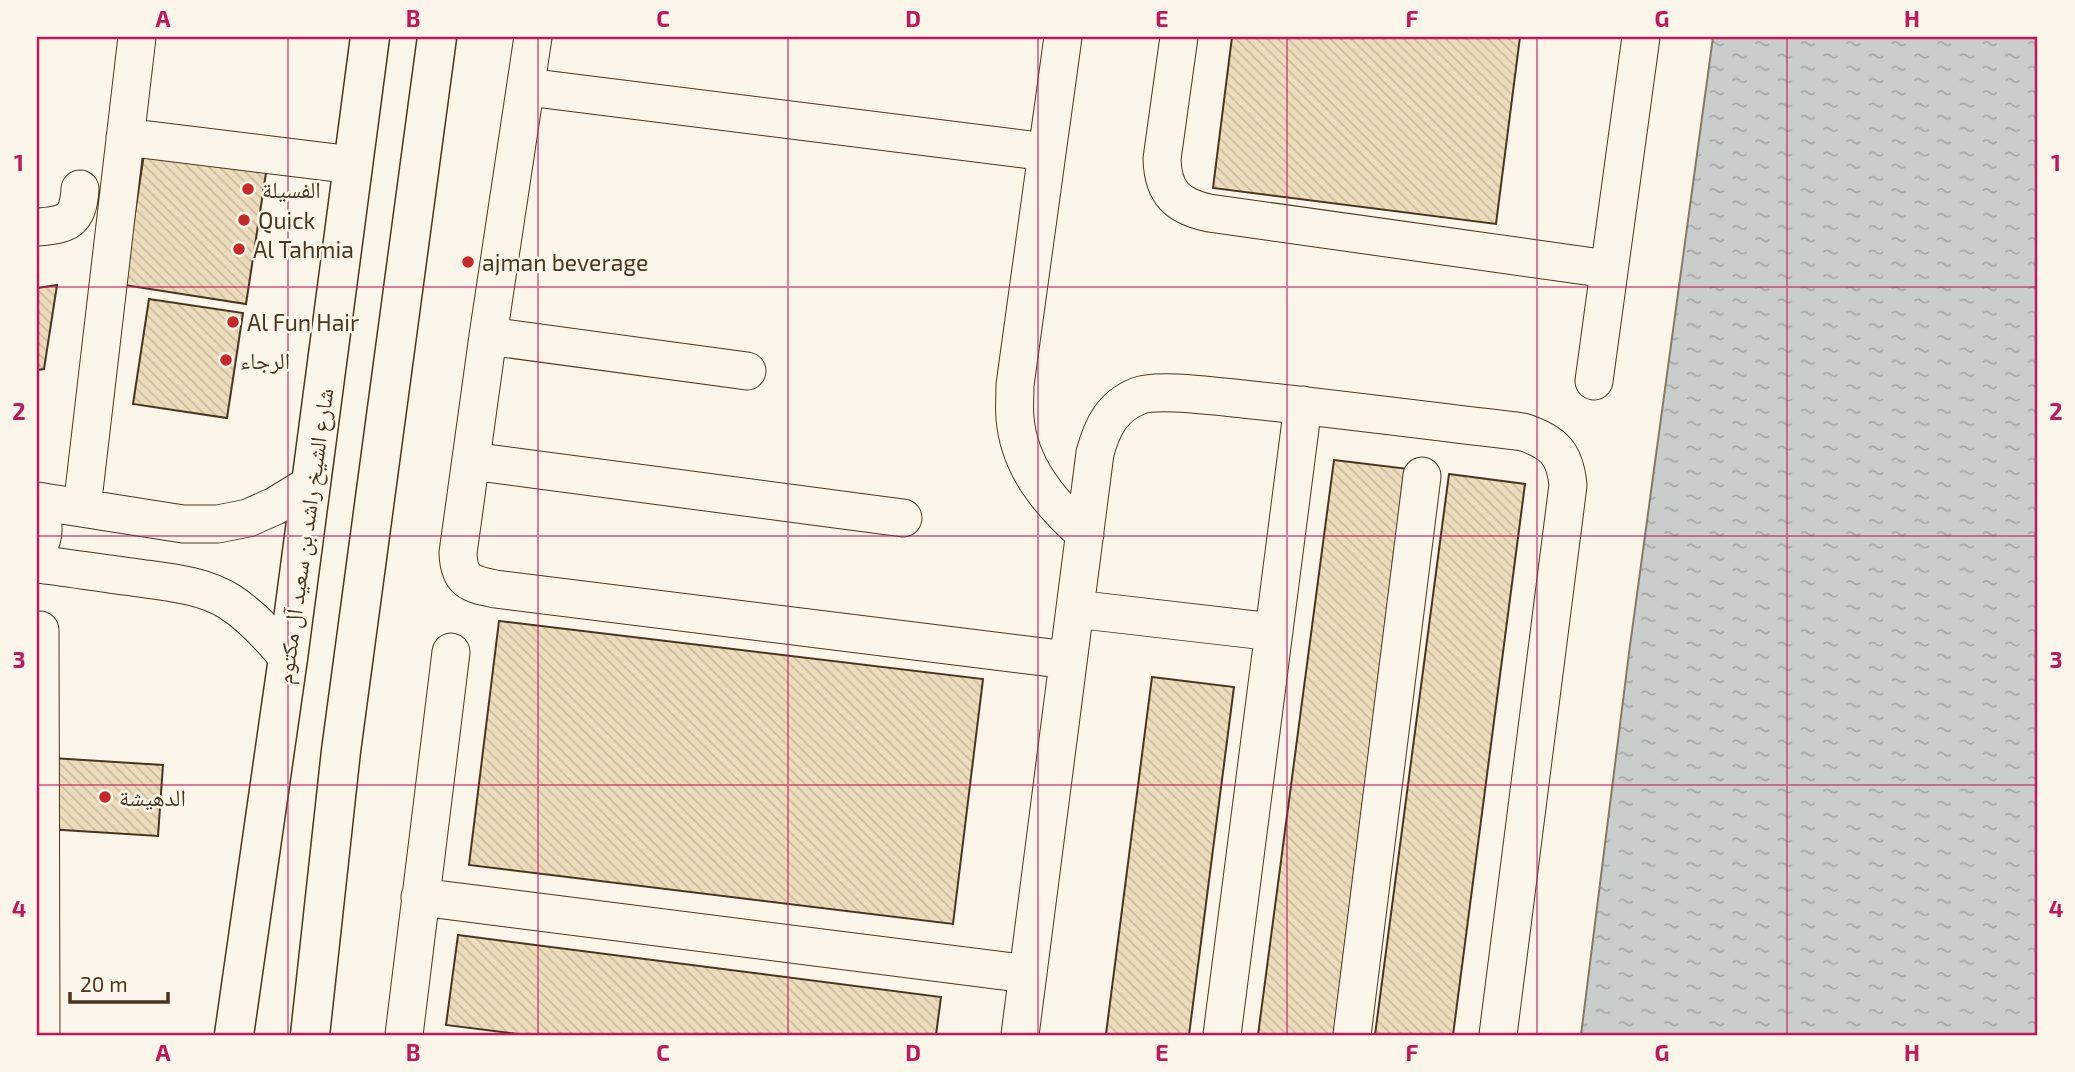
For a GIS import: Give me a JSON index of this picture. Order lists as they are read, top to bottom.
{
  "streets": {
    "main road": ["شارع الشيخ راشد بن سعيد آل مكتوم"]
  },
  "places": [
    "الفسيلة",
    "Quick",
    "Al Tahmia",
    "ajman beverage",
    "Al Fun Hair",
    "الرجاء",
    "الدهيشة"
  ],
  "scale_bar": "20 m",
  "grid": {
    "columns": [
      "A",
      "B",
      "C",
      "D",
      "E",
      "F",
      "G",
      "H"
    ],
    "rows": [
      "1",
      "2",
      "3",
      "4"
    ]
  }
}
